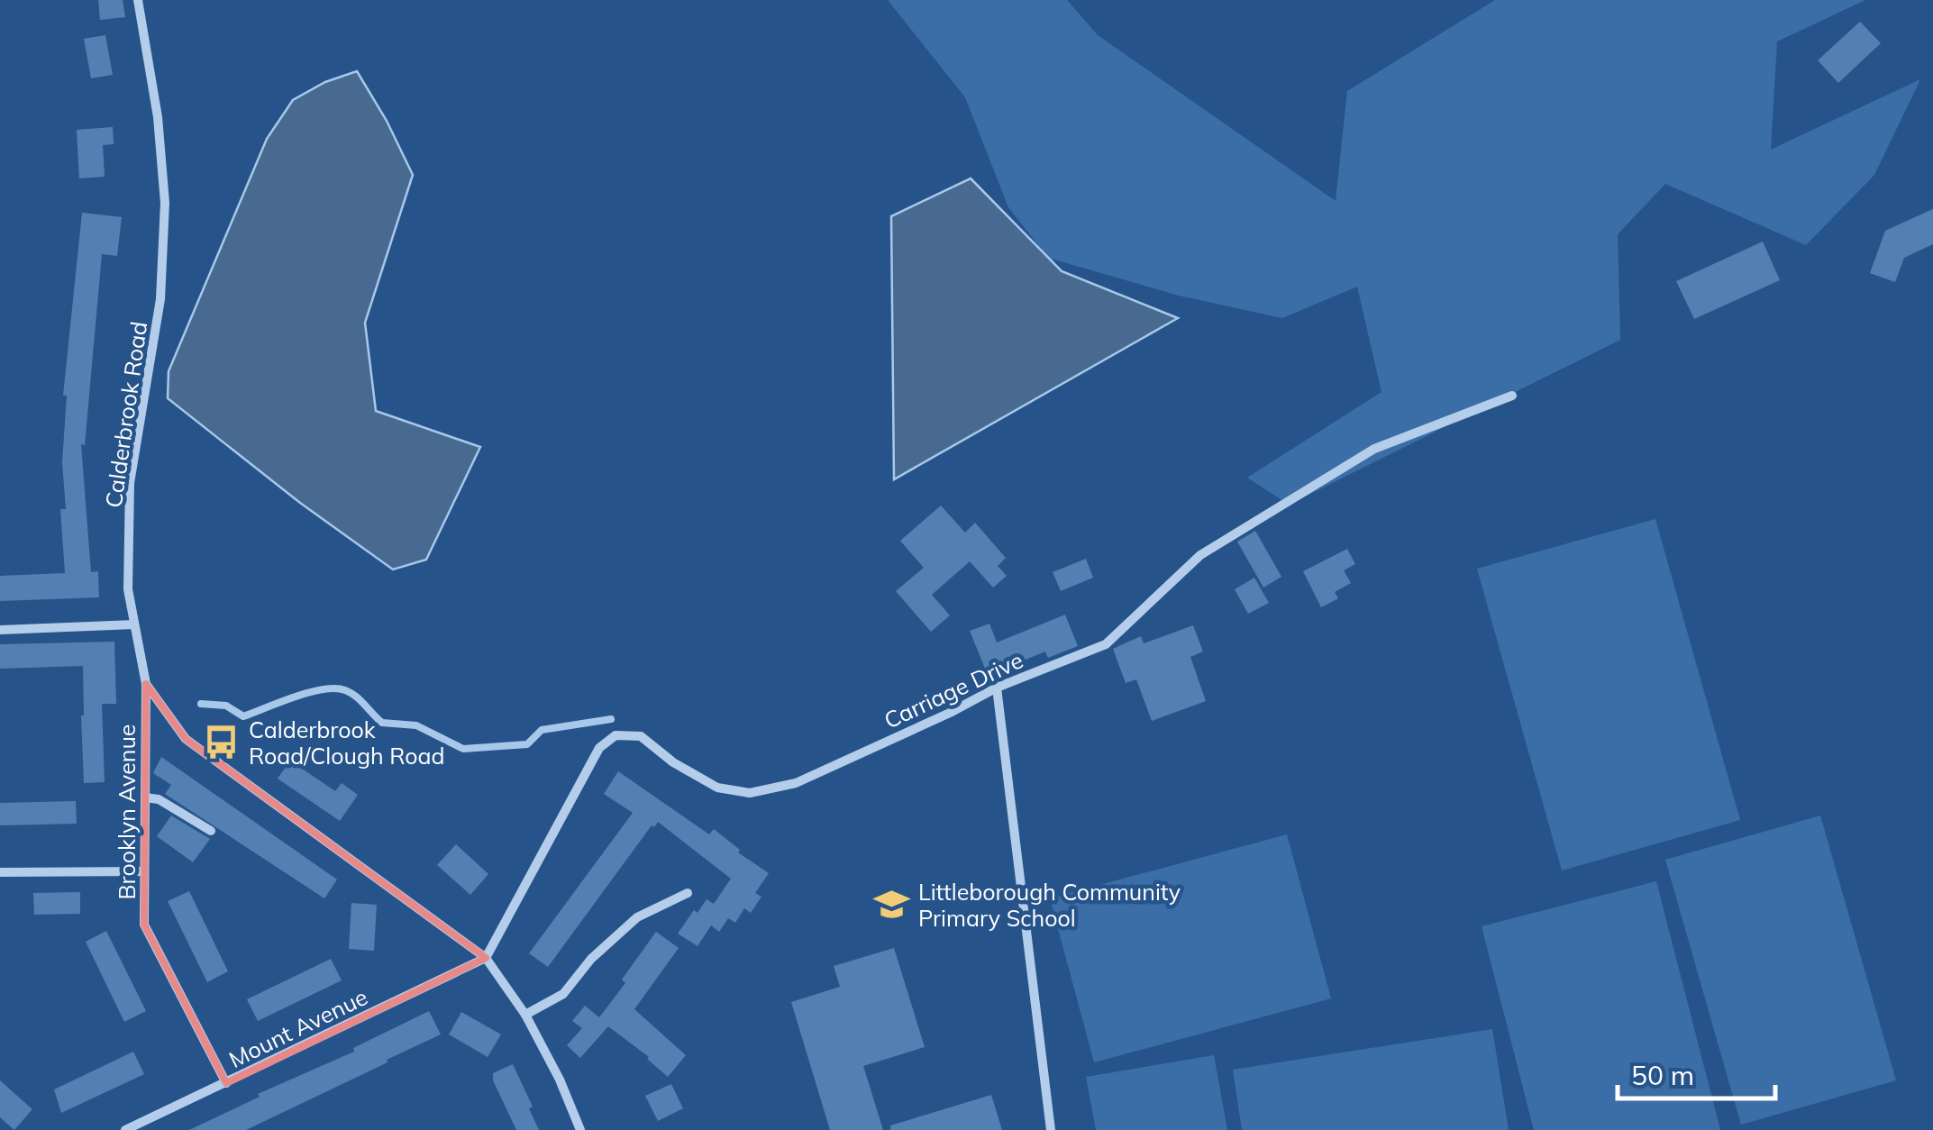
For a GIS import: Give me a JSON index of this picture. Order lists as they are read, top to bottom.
{
  "streets": {
    "street": [
      "Calderbrook Road",
      "Carriage Drive",
      "Brooklyn Avenue",
      "Mount Avenue"
    ]
  },
  "crossings": [
    ["Calderbrook Road", "Carriage Drive"],
    ["Calderbrook Road", "Brooklyn Avenue"],
    ["Calderbrook Road", "Mount Avenue"],
    ["Carriage Drive", "Mount Avenue"],
    ["Brooklyn Avenue", "Mount Avenue"]
  ],
  "places": {
    "bus stop": ["Calderbrook Road/Clough Road"],
    "school or university": ["Littleborough Community Primary School"]
  },
  "scale_bar": "50 m"
}
